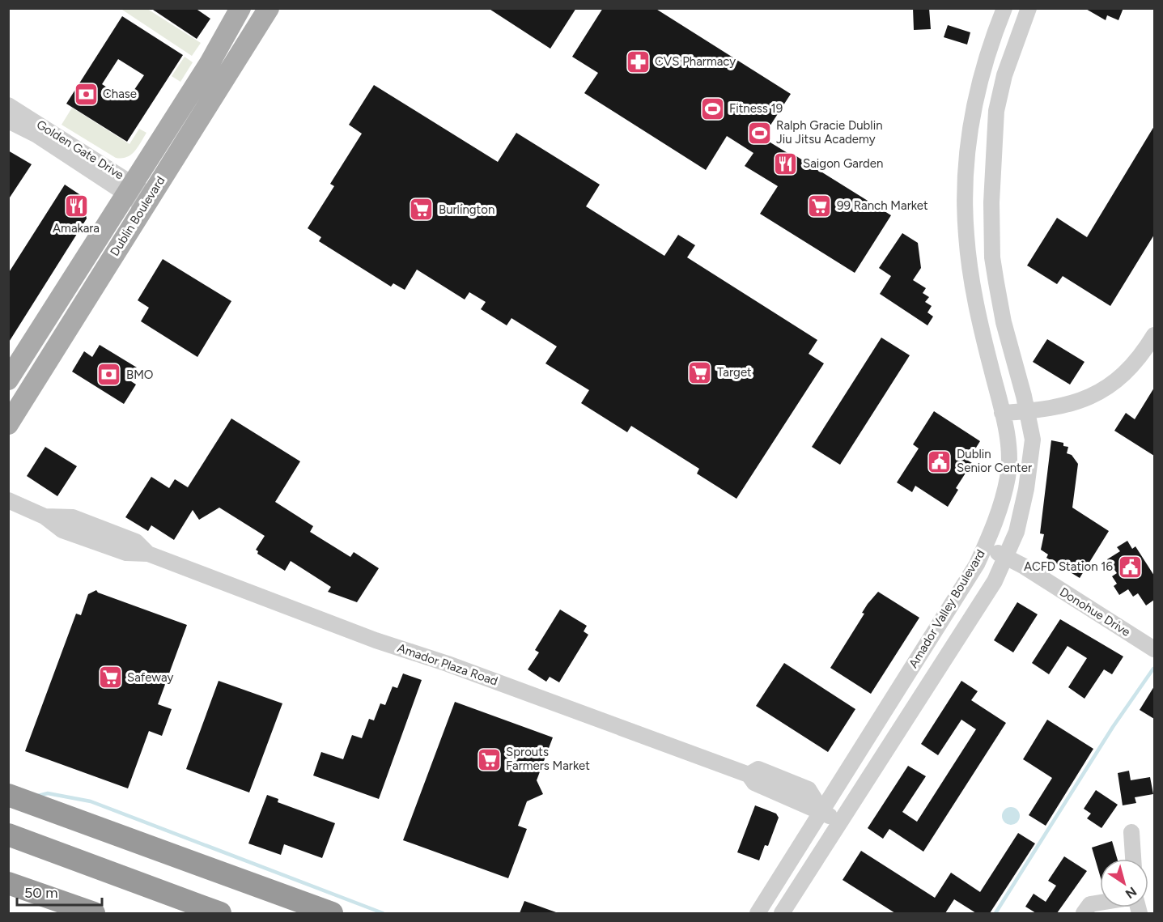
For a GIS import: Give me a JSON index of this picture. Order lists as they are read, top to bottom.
{
  "streets": {
    "main road": ["Dublin Boulevard"],
    "street": [
      "Golden Gate Drive",
      "Amador Valley Boulevard",
      "Donohue Drive",
      "Amador Plaza Road"
    ]
  },
  "crossings": [
    ["Golden Gate Drive", "Dublin Boulevard"],
    ["Amador Valley Boulevard", "Donohue Drive"],
    ["Amador Valley Boulevard", "Amador Plaza Road"]
  ],
  "places": {
    "pharmacy": ["CVS Pharmacy"],
    "bank": ["Chase", "BMO"],
    "sports": ["Fitness 19", "Ralph Gracie Dublin Jiu Jitsu Academy"],
    "restaurant": ["Saigon Garden", "Amakara"],
    "supermarket": [
      "99 Ranch Market",
      "Burlington",
      "Target",
      "Safeway",
      "Sprouts Farmers Market"
    ],
    "public building": ["Dublin Senior Center", "ACFD Station 16"]
  },
  "scale_bar": "50 m",
  "north": "bottom right"
}
